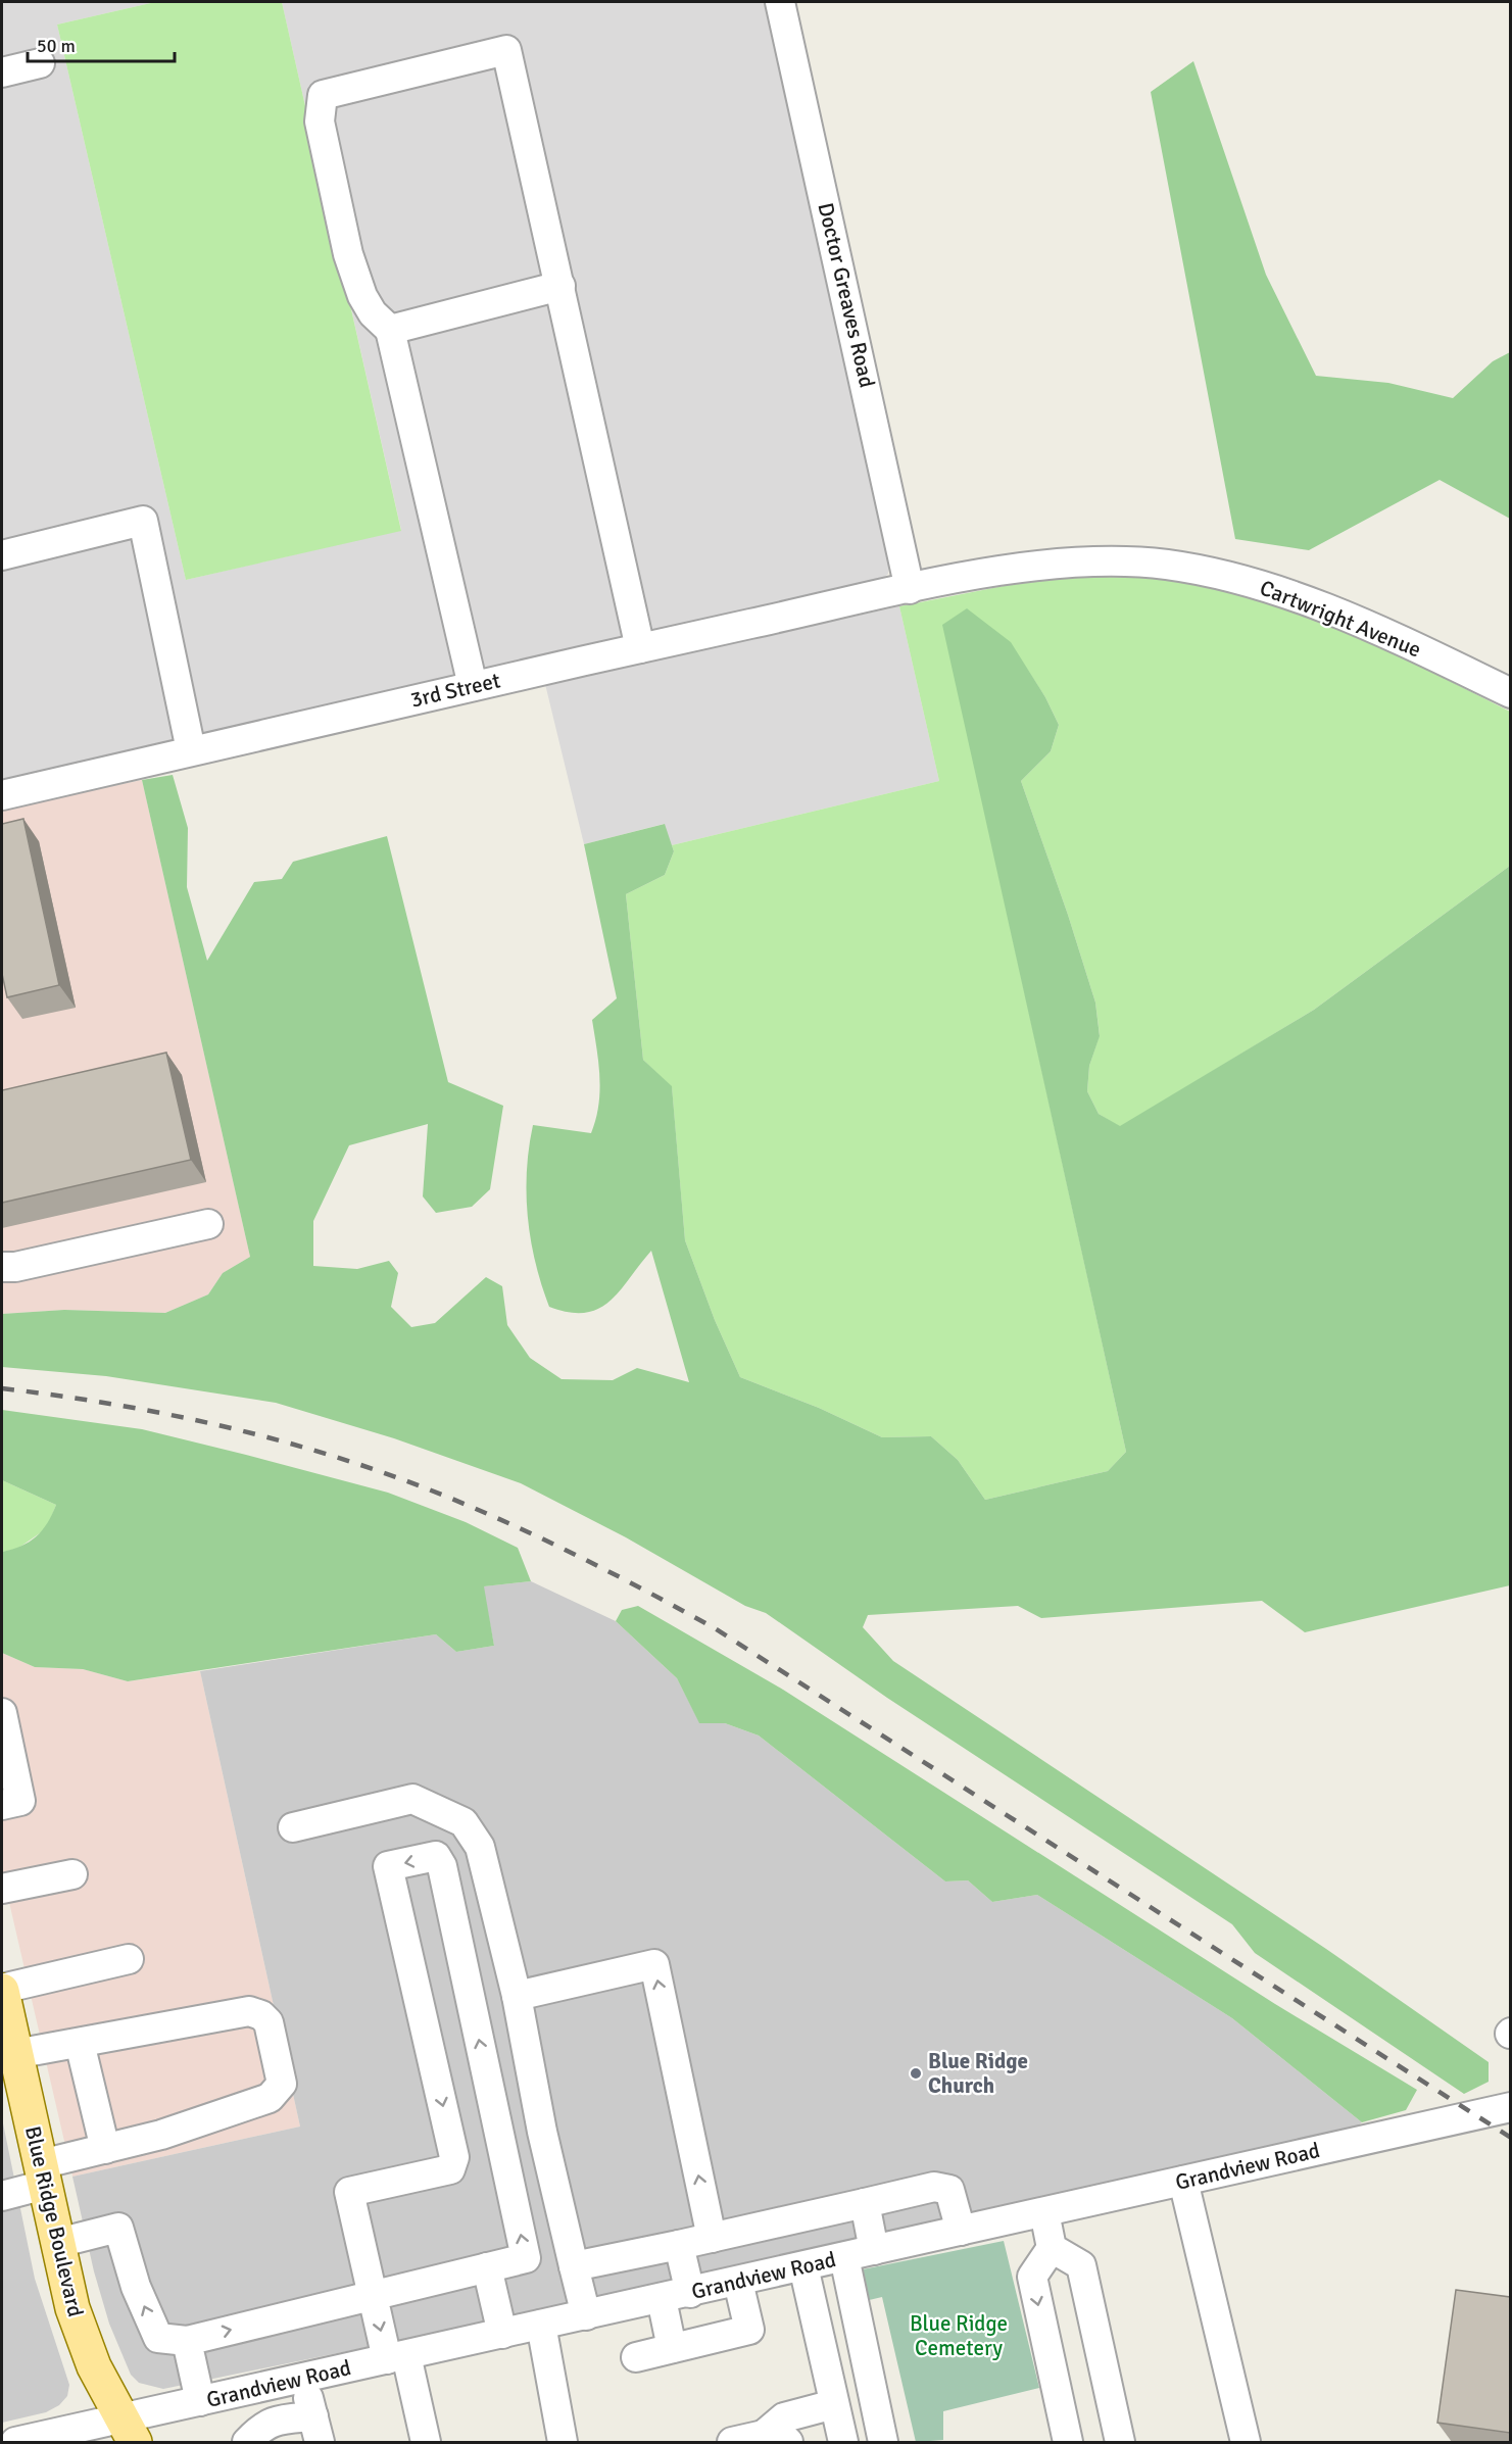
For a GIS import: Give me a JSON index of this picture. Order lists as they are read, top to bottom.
{
  "streets": {
    "main road": ["Blue Ridge Boulevard"],
    "street": [
      "Doctor Greaves Road",
      "Cartwright Avenue",
      "3rd Street",
      "Grandview Road"
    ]
  },
  "crossings": [
    ["Doctor Greaves Road", "Cartwright Avenue"],
    ["Doctor Greaves Road", "3rd Street"],
    ["Cartwright Avenue", "3rd Street"],
    ["Grandview Road", "Blue Ridge Boulevard"]
  ],
  "parks": ["Blue Ridge Cemetery"],
  "places": ["Blue Ridge Church"],
  "scale_bar": "50 m"
}
